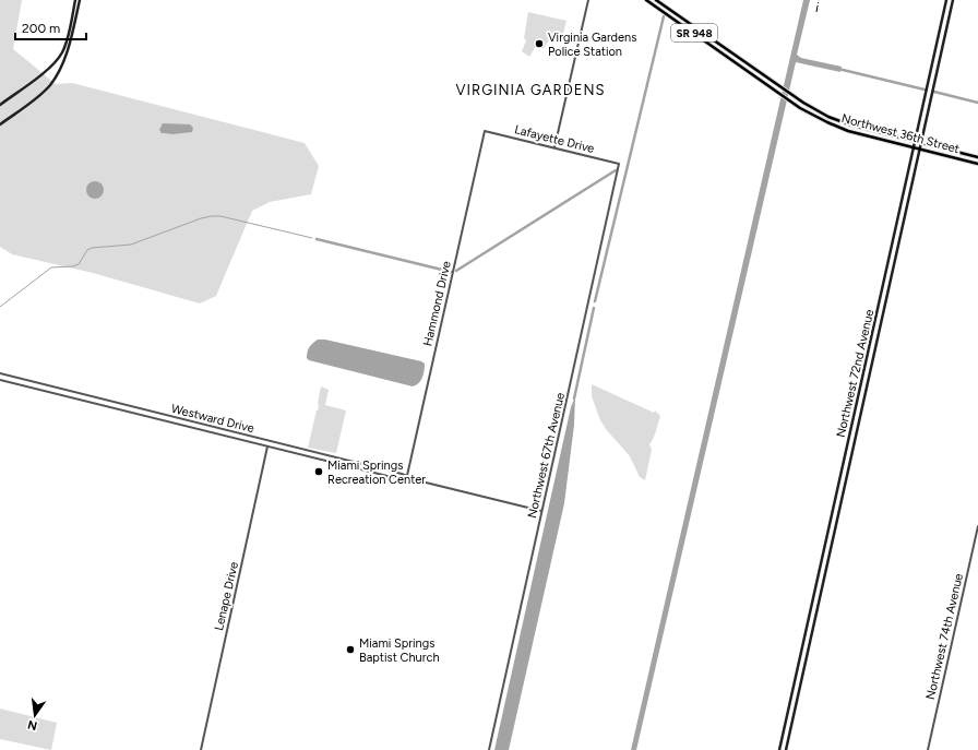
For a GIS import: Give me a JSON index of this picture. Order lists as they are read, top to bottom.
{
  "streets": {
    "main road": ["SR 948", "Northwest 36th Street", "Northwest 72nd Avenue"],
    "street": [
      "Lafayette Drive",
      "Hammond Drive",
      "Westward Drive",
      "Northwest 67th Avenue",
      "Lenape Drive",
      "Northwest 74th Avenue"
    ]
  },
  "crossings": [
    ["Northwest 36th Street", "Northwest 72nd Avenue"],
    ["Lafayette Drive", "Hammond Drive"],
    ["Lafayette Drive", "Northwest 67th Avenue"],
    ["Hammond Drive", "Westward Drive"],
    ["Westward Drive", "Northwest 67th Avenue"],
    ["Westward Drive", "Lenape Drive"]
  ],
  "districts": ["VIRGINIA GARDENS"],
  "places": ["Virginia Gardens Police Station", "Miami Springs Recreation Center", "Miami Springs Baptist Church"],
  "scale_bar": "200 m",
  "north": "bottom"
}
